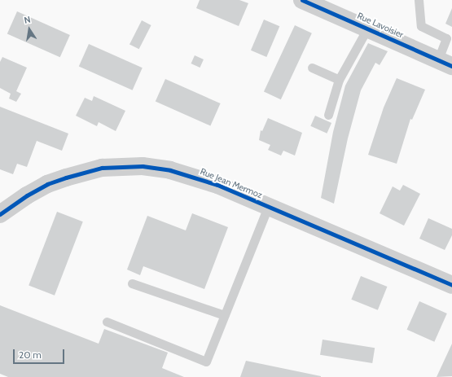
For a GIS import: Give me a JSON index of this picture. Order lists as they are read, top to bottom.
{
  "streets": {
    "street": ["Rue Lavoisier", "Rue Jean Mermoz"]
  },
  "scale_bar": "20 m",
  "north": "top"
}
